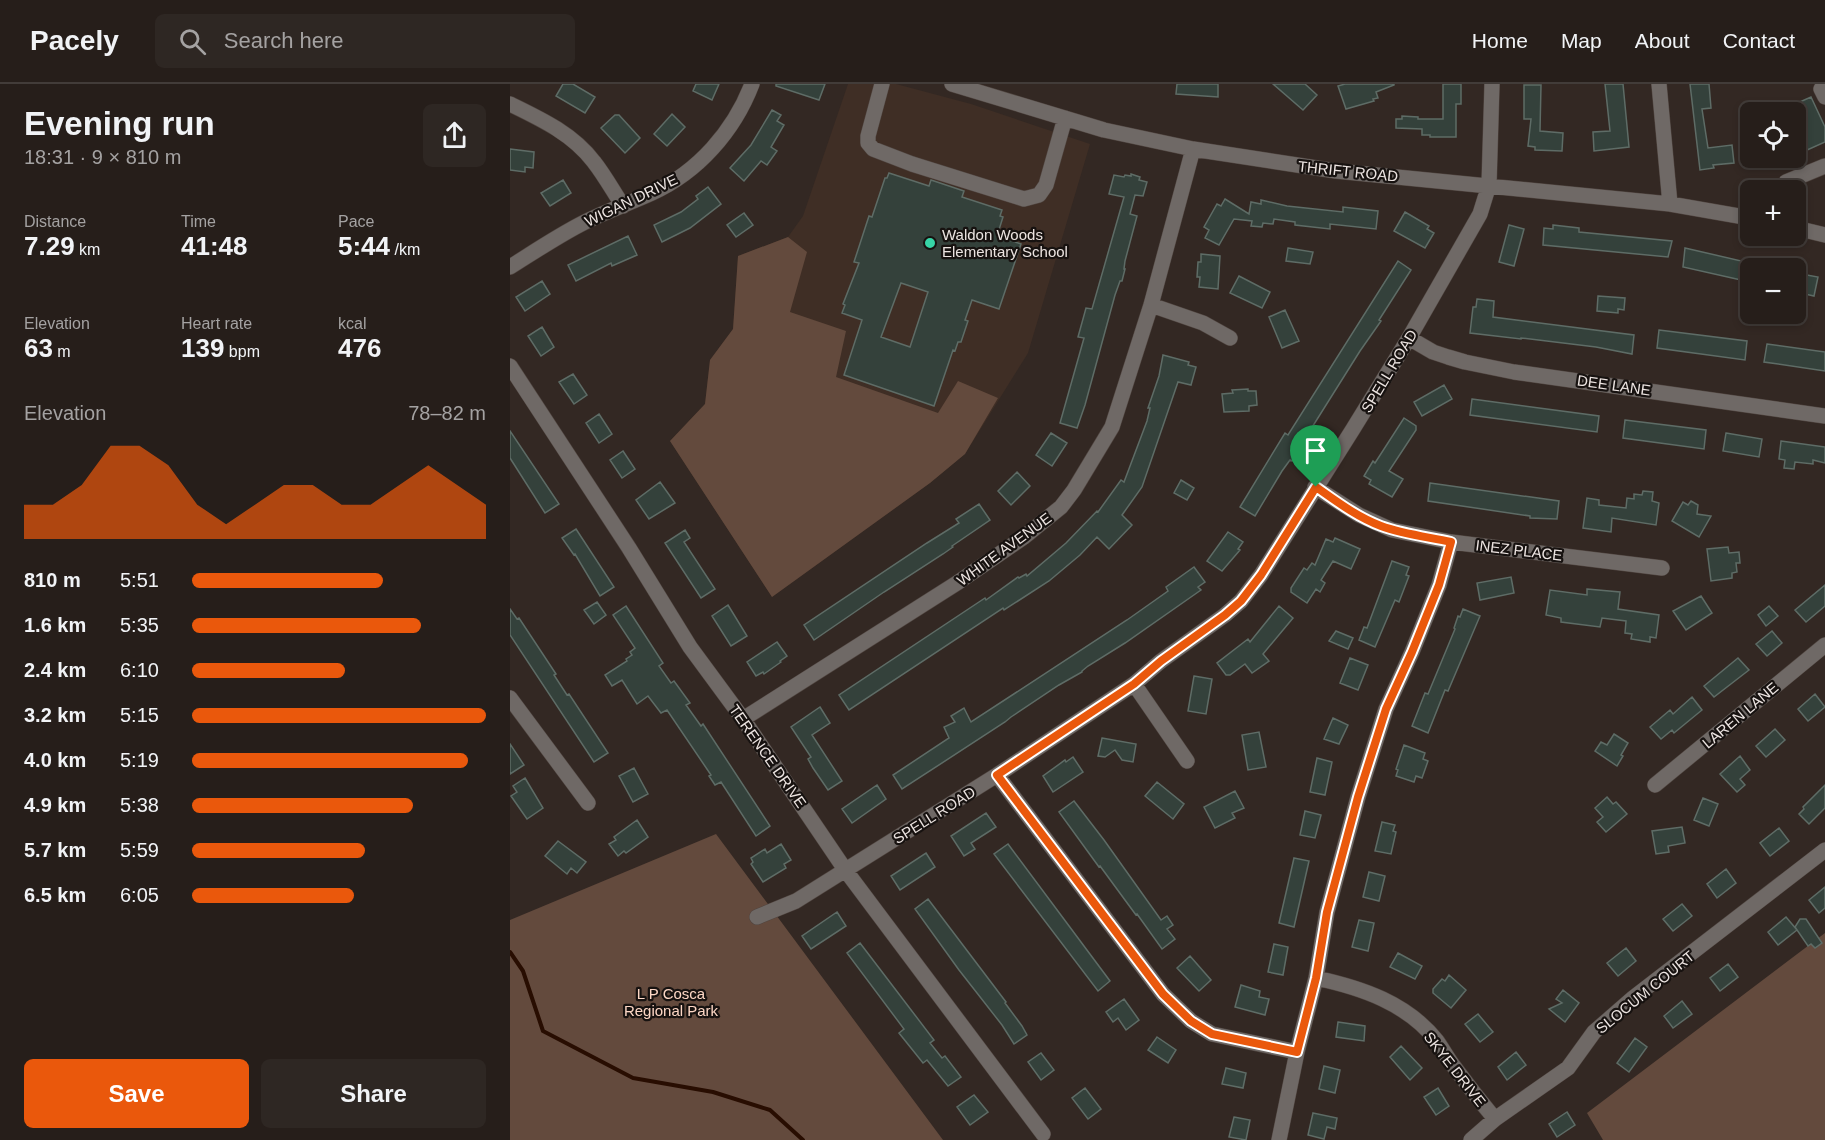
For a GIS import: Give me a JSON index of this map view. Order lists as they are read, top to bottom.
{
  "streets": {
    "street": [
      "THRIFT ROAD",
      "WIGAN DRIVE",
      "SPELL ROAD",
      "DEE LANE",
      "WHITE AVENUE",
      "INEZ PLACE",
      "LAREN LANE",
      "TERENCE DRIVE",
      "SLOCUM COURT",
      "SKYE DRIVE"
    ]
  },
  "crossings": [
    ["THRIFT ROAD", "SPELL ROAD"],
    ["THRIFT ROAD", "WHITE AVENUE"],
    ["SPELL ROAD", "DEE LANE"],
    ["SPELL ROAD", "INEZ PLACE"],
    ["SPELL ROAD", "TERENCE DRIVE"],
    ["WHITE AVENUE", "TERENCE DRIVE"],
    ["SLOCUM COURT", "SKYE DRIVE"]
  ],
  "parks": ["L P Cosca Regional Park"],
  "places": ["Waldon Woods Elementary School"],
  "page": {
    "header": "Pacely",
    "search": "Search here",
    "nav": [
      "Home",
      "Map",
      "About",
      "Contact"
    ],
    "heading": ["Evening run", "18:31 · 9 × 810 m"],
    "map_buttons": ["+", "−"],
    "stats": [
      ["Distance", "7.29 km"],
      ["Time", "41:48"],
      ["Pace", "5:44 /km"],
      ["Elevation", "63 m"],
      ["Heart rate", "139 bpm"],
      ["kcal", "476"]
    ],
    "chart": ["Elevation", "78–82 m"],
    "list": [
      {
        "name": "810 m",
        "note": "5:51"
      },
      {
        "name": "1.6 km",
        "note": "5:35"
      },
      {
        "name": "2.4 km",
        "note": "6:10"
      },
      {
        "name": "3.2 km",
        "note": "5:15"
      },
      {
        "name": "4.0 km",
        "note": "5:19"
      },
      {
        "name": "4.9 km",
        "note": "5:38"
      },
      {
        "name": "5.7 km",
        "note": "5:59"
      },
      {
        "name": "6.5 km",
        "note": "6:05"
      }
    ],
    "buttons": ["Save", "Share"]
  }
}
